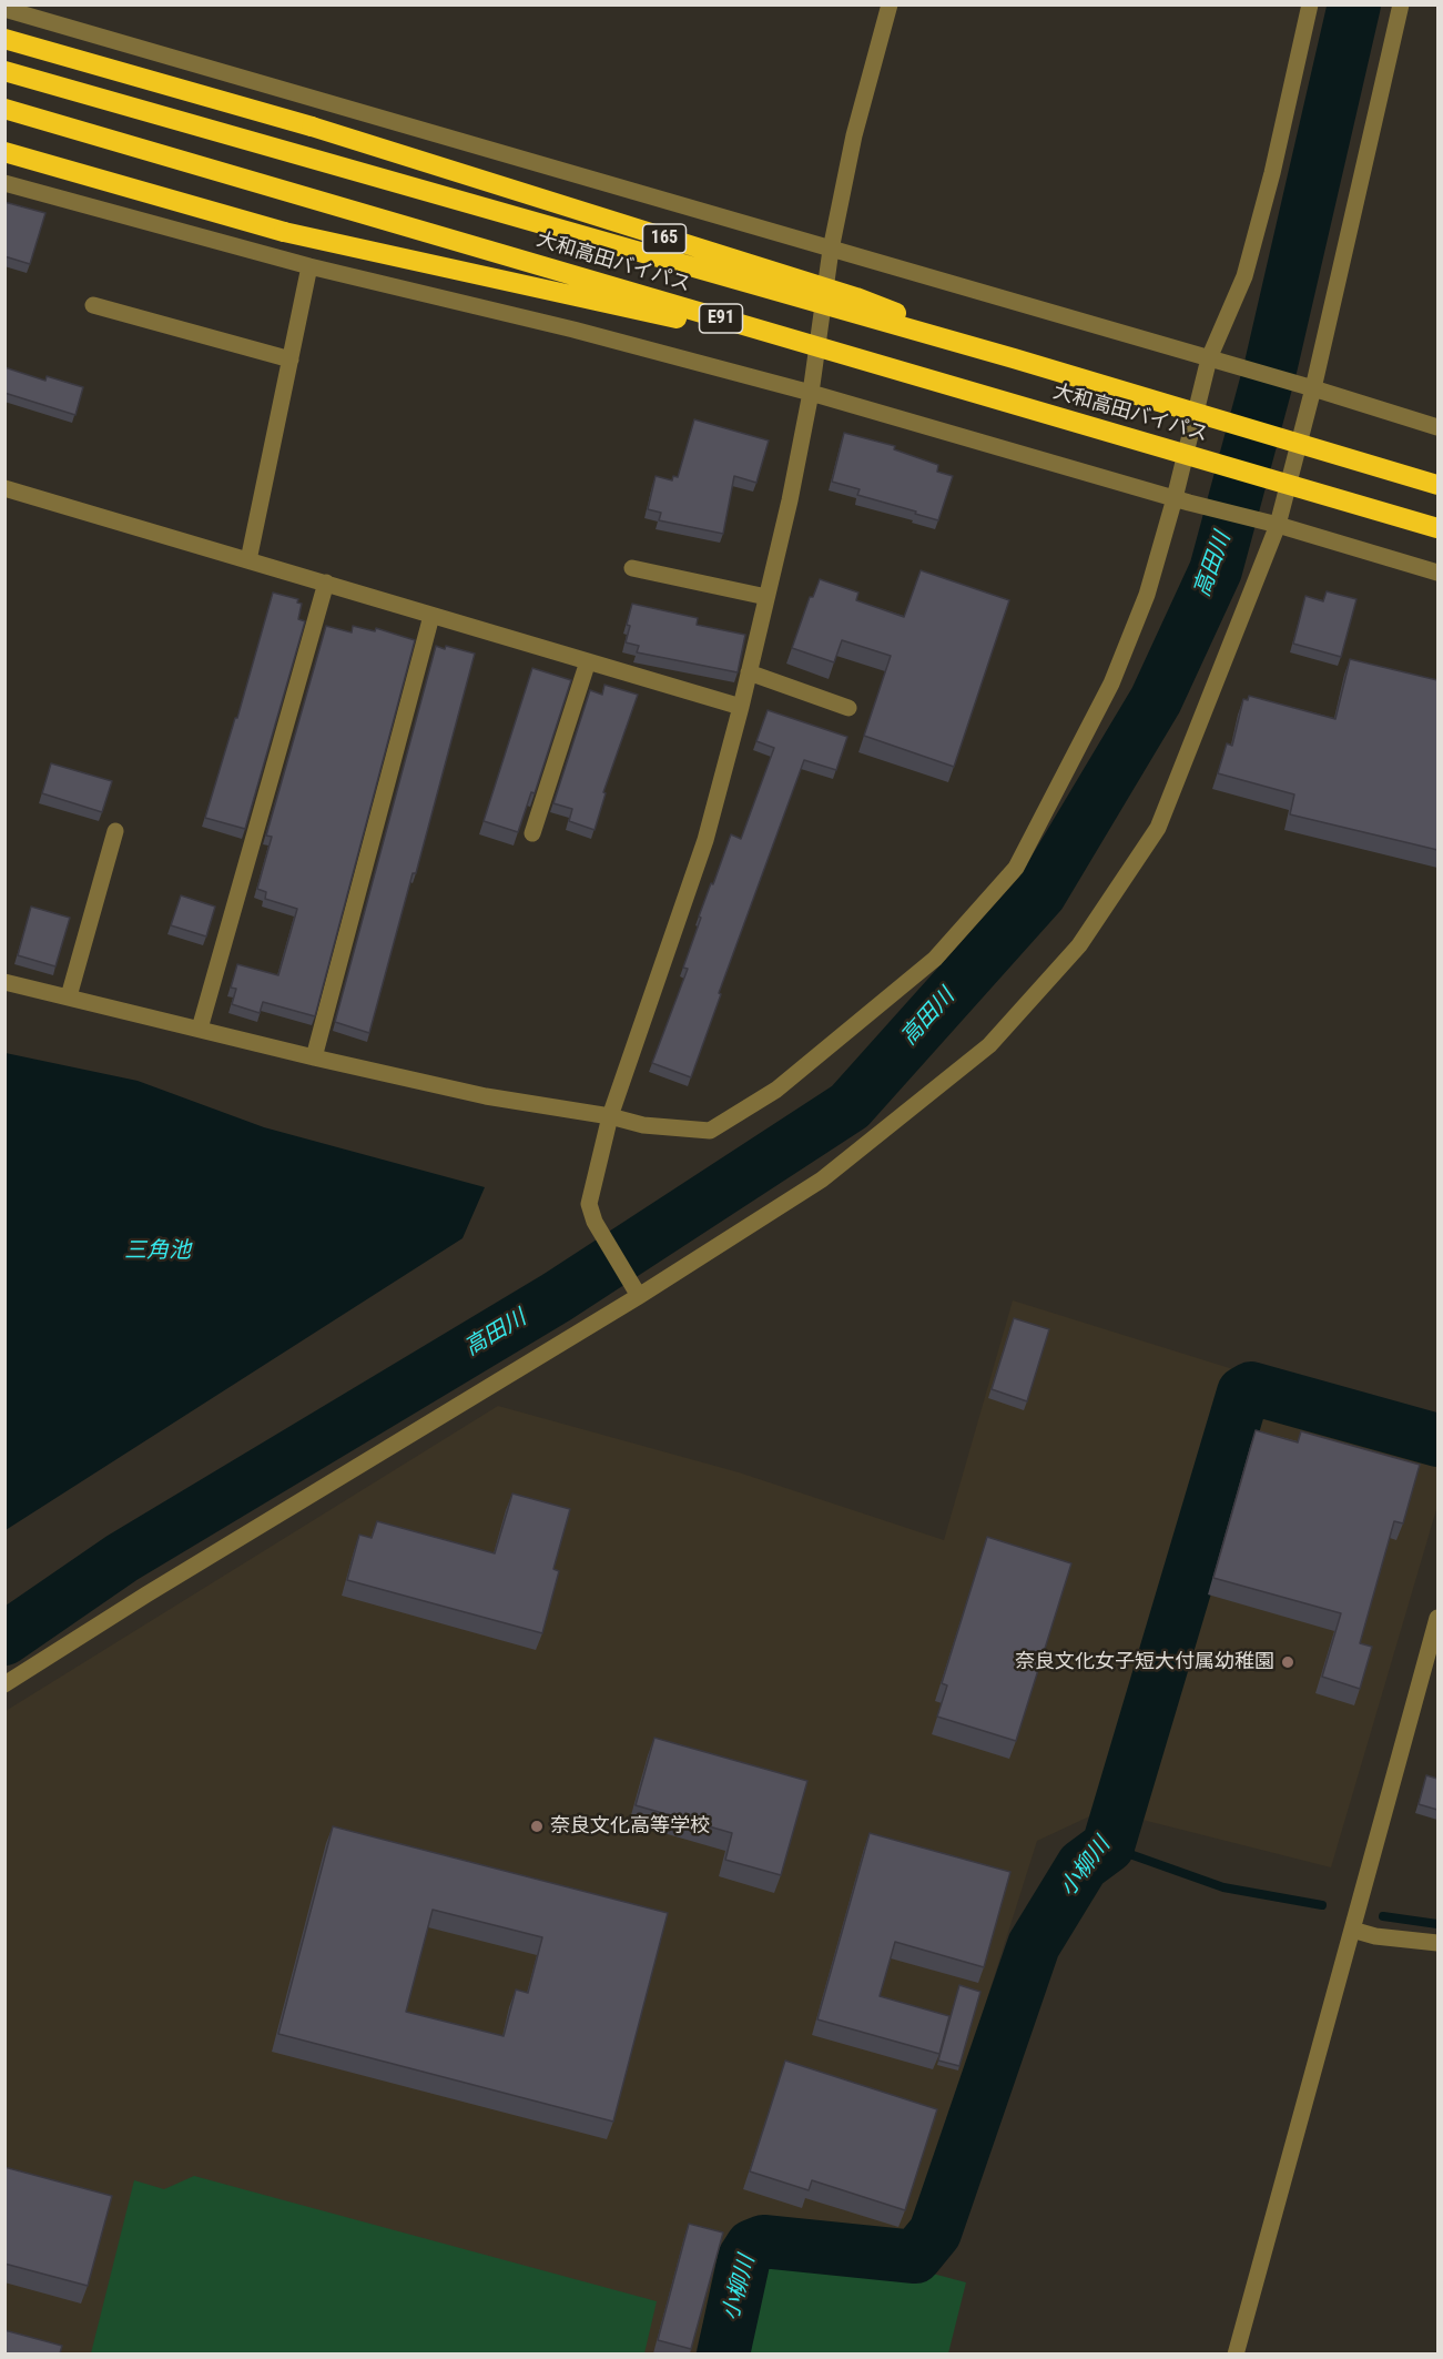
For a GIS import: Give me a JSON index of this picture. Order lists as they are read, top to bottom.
{
  "streets": {
    "highway": ["165", "大和高田バイパス", "E91"]
  },
  "crossings": [
    ["165", "大和高田バイパス"]
  ],
  "water": ["高田川", "三角池", "小柳川"],
  "places": ["奈良文化女子短大付属幼稚園", "奈良文化高等学校"]
}
